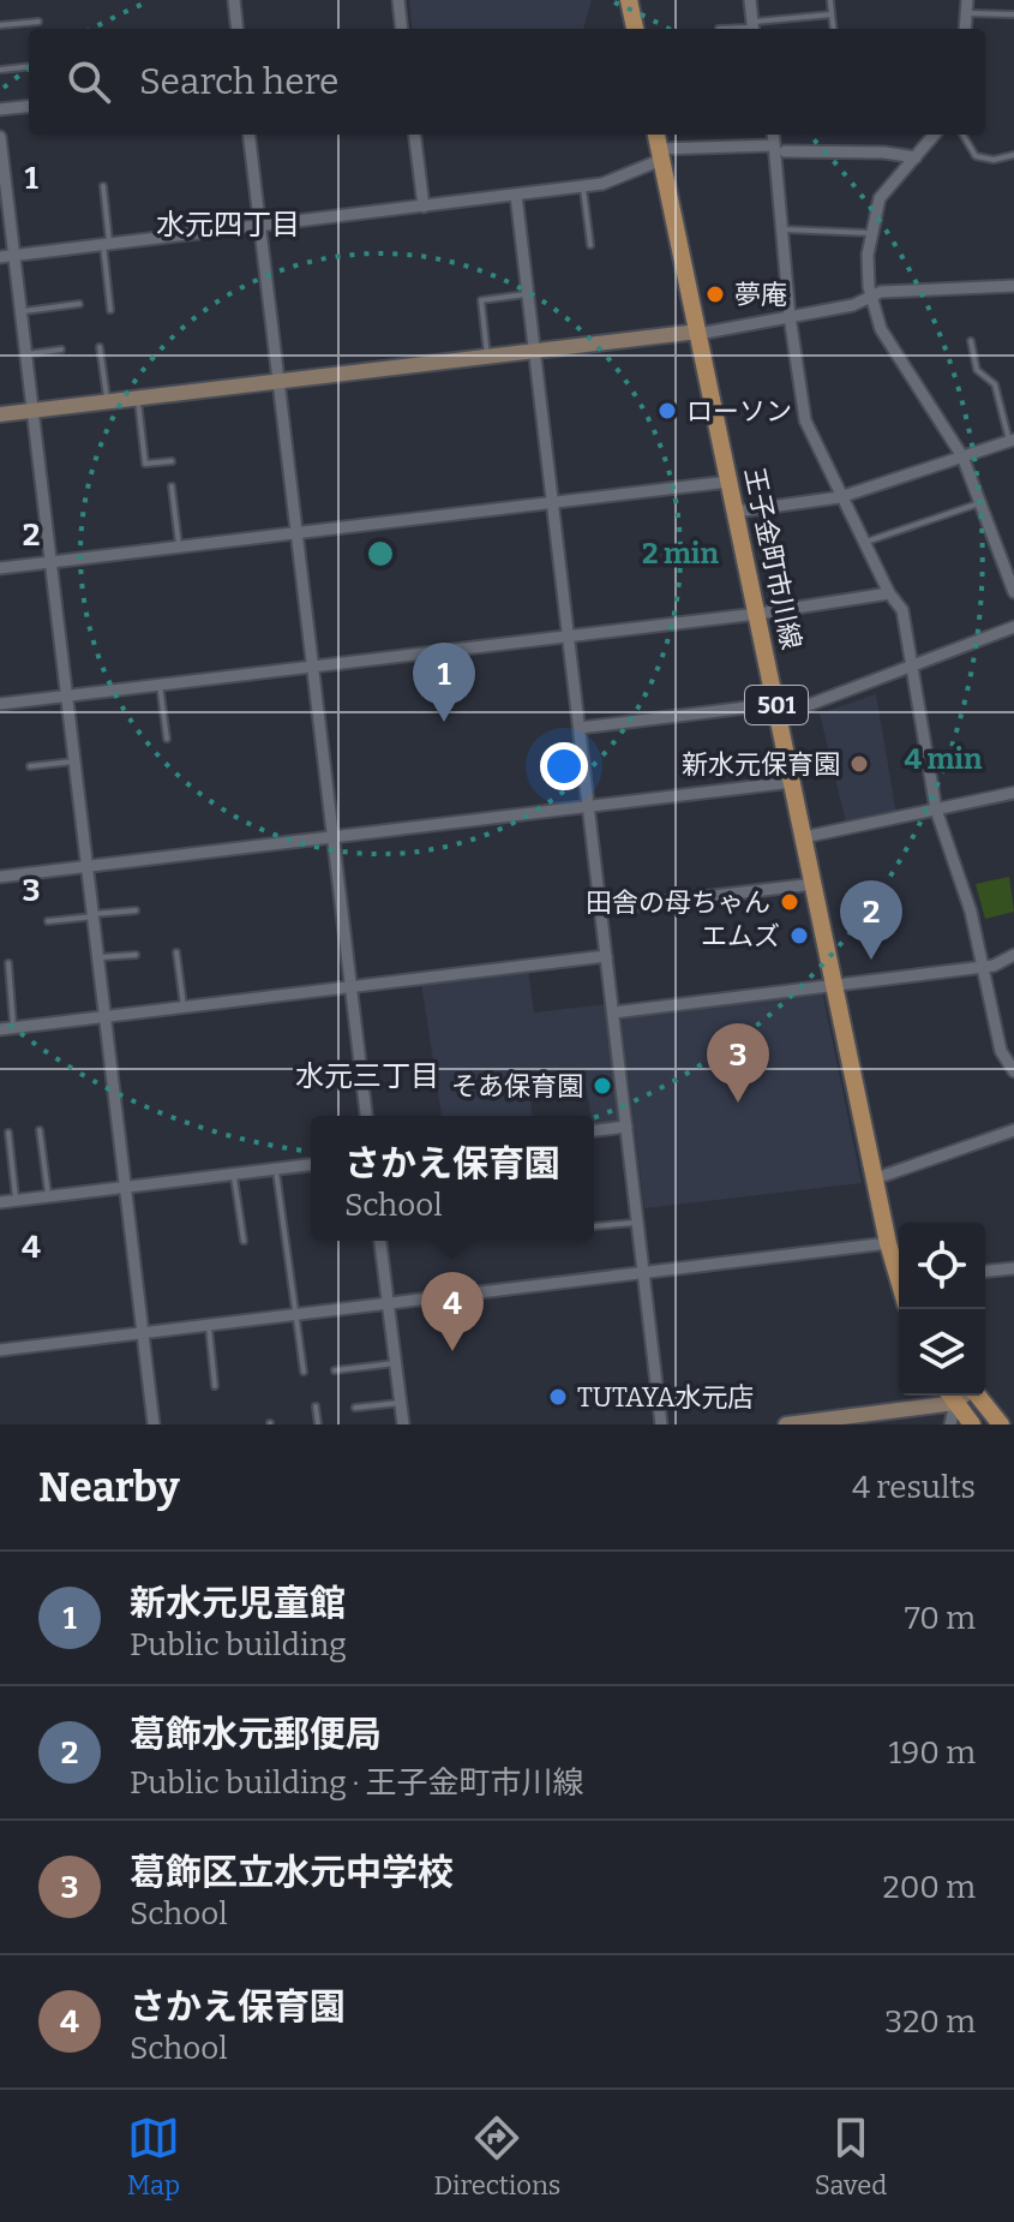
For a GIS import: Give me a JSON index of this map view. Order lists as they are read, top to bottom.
{
  "streets": {
    "main road": ["王子金町市川線", "501"]
  },
  "districts": ["水元四丁目", "水元三丁目"],
  "places": [
    "夢庵",
    "ローソン",
    "新水元保育園",
    "田舎の母ちゃん",
    "エムズ",
    "そあ保育園",
    "TUTAYA水元店"
  ],
  "page": {
    "search": "Search here",
    "pins": [
      "1",
      "2",
      "3",
      "4"
    ],
    "popup": ["さかえ保育園", "School"],
    "heading": ["Nearby", "4 results"],
    "list": [
      {
        "mark": "1",
        "name": "新水元児童館",
        "note": "Public building",
        "value": "70 m"
      },
      {
        "mark": "2",
        "name": "葛飾水元郵便局",
        "note": "Public building · 王子金町市川線",
        "value": "190 m"
      },
      {
        "mark": "3",
        "name": "葛飾区立水元中学校",
        "note": "School",
        "value": "200 m"
      },
      {
        "mark": "4",
        "name": "さかえ保育園",
        "note": "School",
        "value": "320 m"
      }
    ],
    "nav": ["Map", "Directions", "Saved"]
  },
  "grid": {
    "rows": [
      "1",
      "2",
      "3",
      "4"
    ]
  },
  "rings": ["2 min", "4 min"]
}
